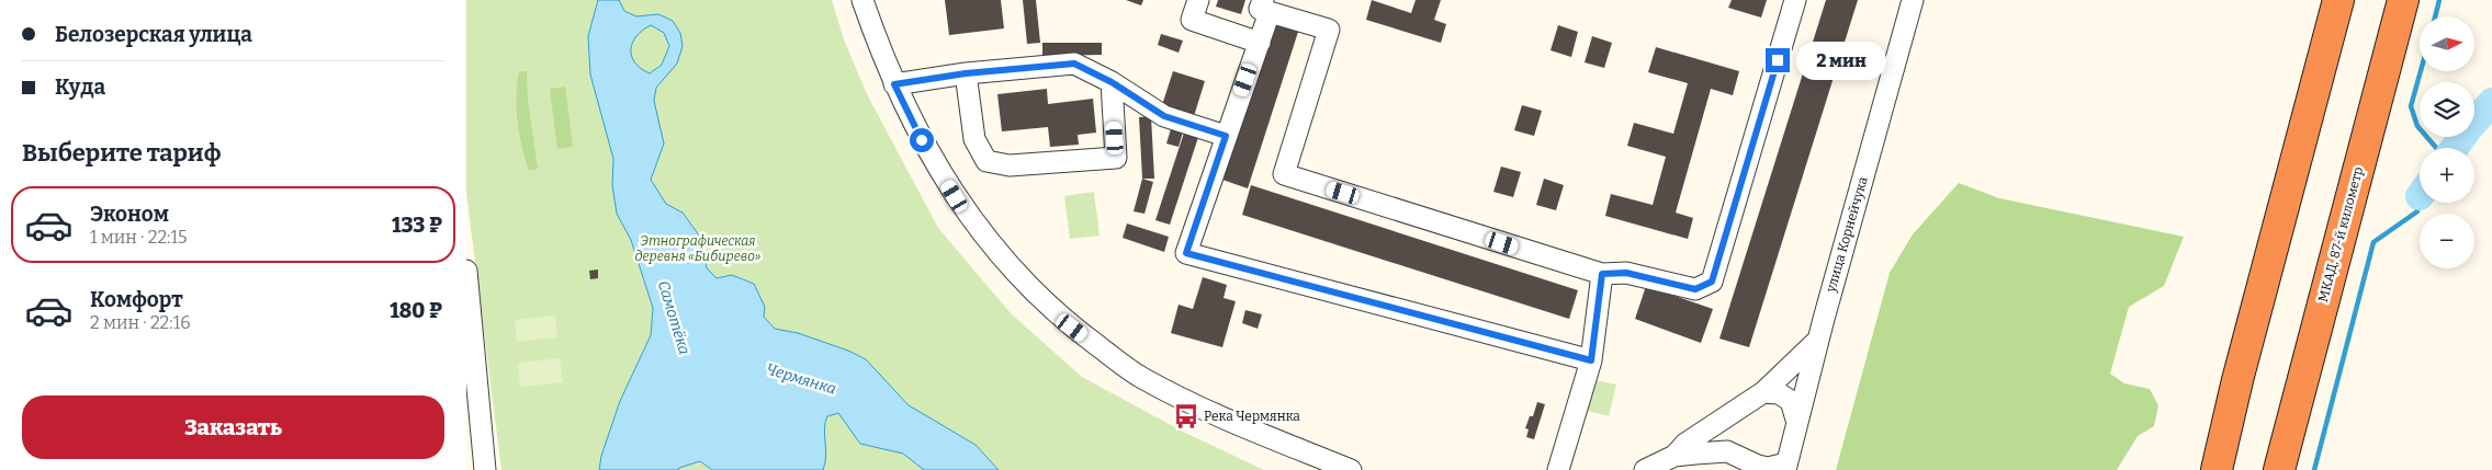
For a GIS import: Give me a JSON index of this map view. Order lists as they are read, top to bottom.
{
  "streets": {
    "highway": ["МКАД, 87-й километр"],
    "street": ["улица Корнейчука"]
  },
  "water": ["Самотёка", "Чермянка"],
  "parks": ["Этнографическая деревня «Бибирево»"],
  "places": {
    "bus stop": ["Река Чермянка"]
  },
  "north": "right",
  "page": {
    "banner": ["Белозерская улица", "Куда"],
    "map_buttons": ["+", "−"],
    "bubble": "2 мин",
    "heading": "Выберите тариф",
    "list": [
      {
        "name": "Эконом",
        "note": "1 мин · 22:15",
        "value": "133 ₽"
      },
      {
        "name": "Комфорт",
        "note": "2 мин · 22:16",
        "value": "180 ₽"
      }
    ],
    "buttons": "Заказать"
  }
}
